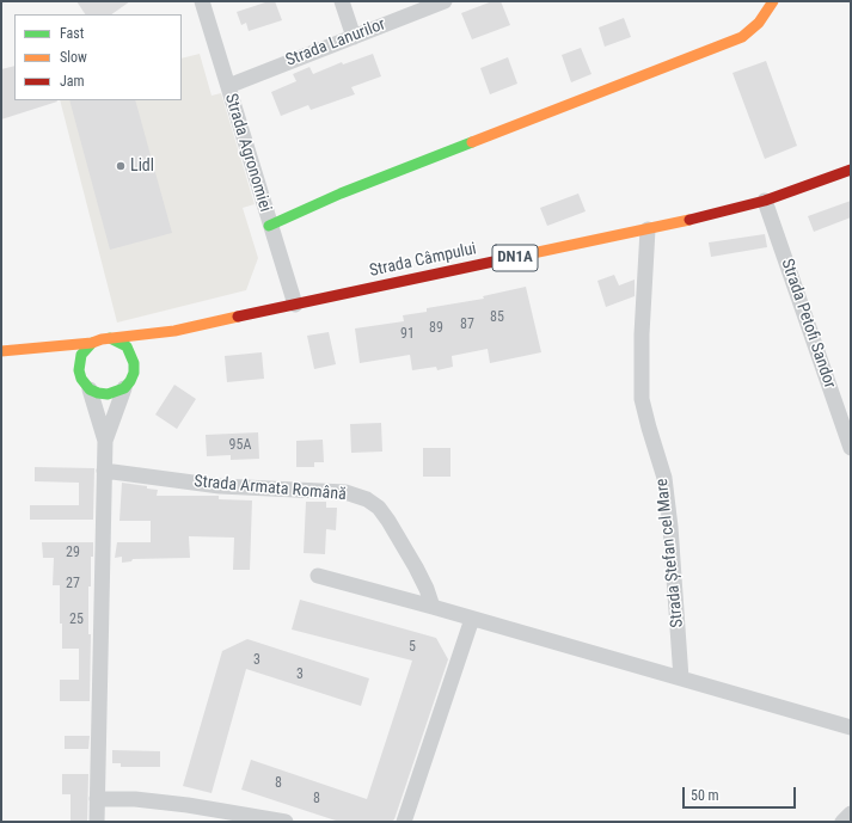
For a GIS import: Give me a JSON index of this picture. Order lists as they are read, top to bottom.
{
  "streets": {
    "main road": ["DN1A", "Strada Câmpului"],
    "street": [
      "Strada Lanurilor",
      "Strada Agronomiei",
      "Strada Petofi Sandor",
      "Strada Armata Română",
      "Strada Ștefan cel Mare"
    ]
  },
  "crossings": [
    ["Strada Lanurilor", "Strada Agronomiei"],
    ["Strada Agronomiei", "Strada Câmpului"],
    ["Strada Câmpului", "Strada Petofi Sandor"],
    ["Strada Câmpului", "Strada Ștefan cel Mare"]
  ],
  "places": ["Lidl"],
  "house_numbers": [
    "85",
    "87",
    "89",
    "91",
    "95A",
    "29",
    "27",
    "25",
    "5",
    "3",
    "3",
    "8",
    "8"
  ],
  "legend": ["Fast", "Slow", "Jam"],
  "scale_bar": "50 m"
}
